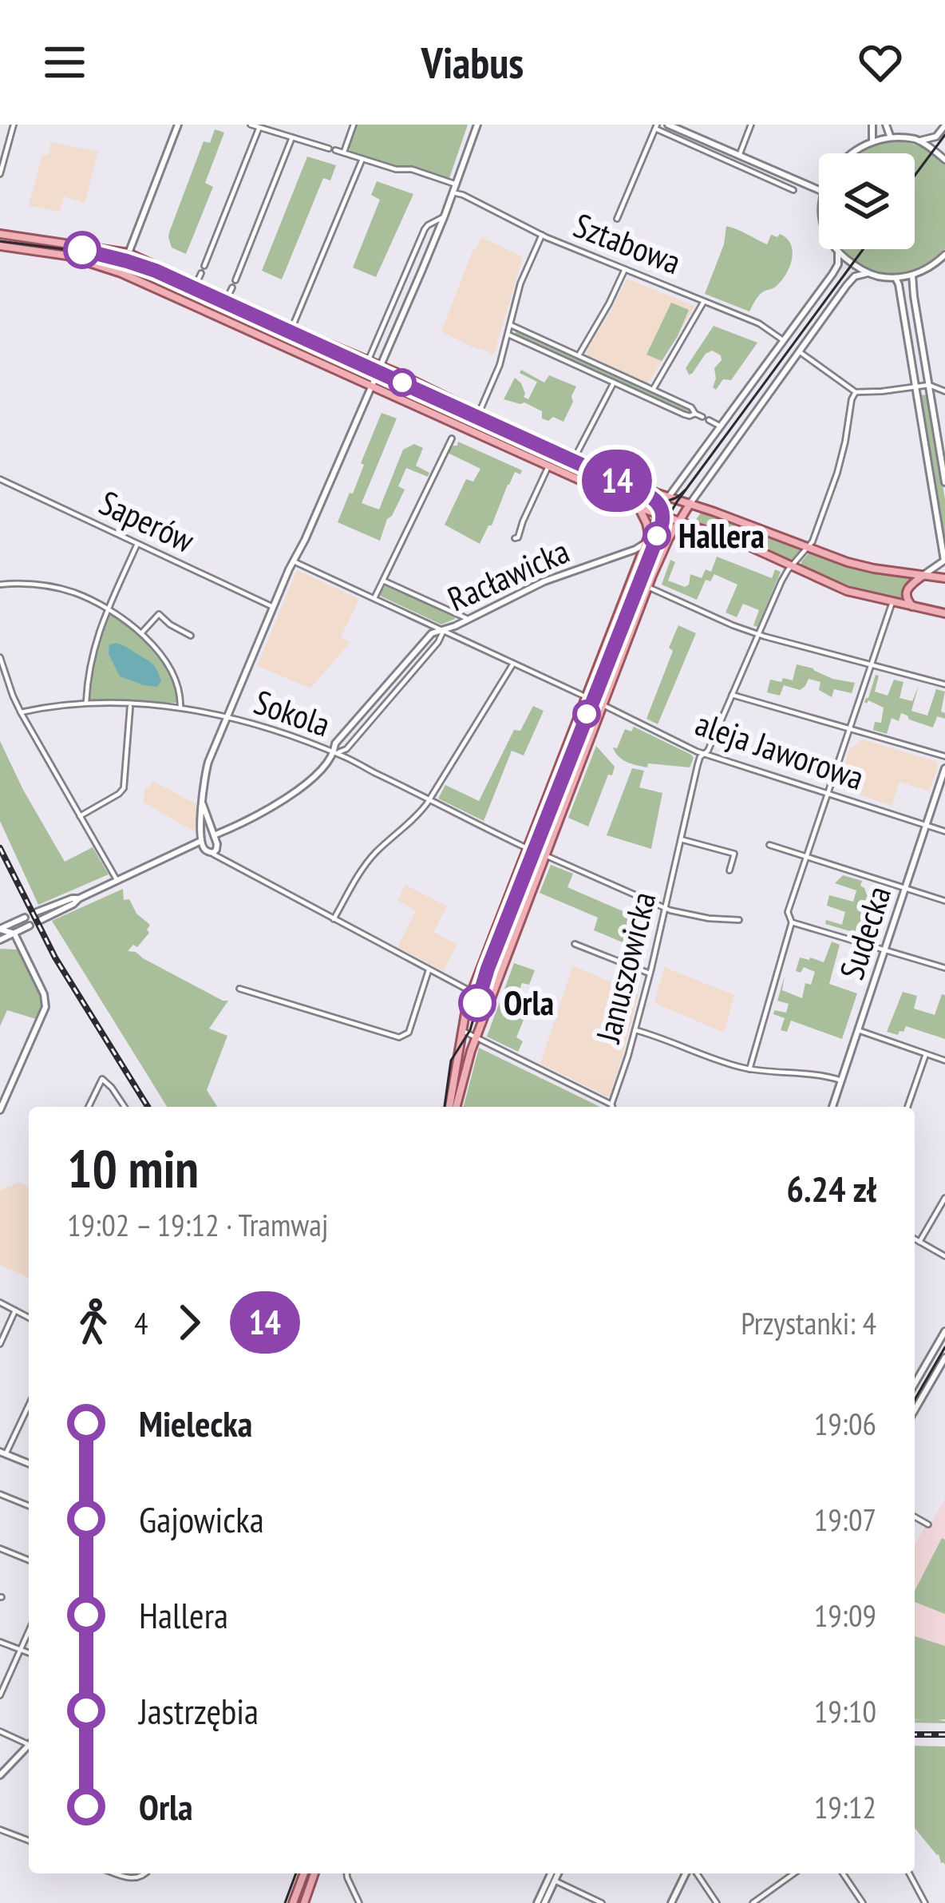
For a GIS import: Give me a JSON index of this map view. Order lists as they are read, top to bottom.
{
  "streets": {
    "street": [
      "Sztabowa",
      "Saperów",
      "Racławicka",
      "Sokola",
      "aleja Jaworowa",
      "Sudecka",
      "Januszowicka"
    ]
  },
  "crossings": [
    ["Racławicka", "Sokola"],
    ["Racławicka", "aleja Jaworowa"],
    ["aleja Jaworowa", "Sudecka"],
    ["aleja Jaworowa", "Januszowicka"]
  ],
  "places": ["Hallera", "Orla"],
  "lines": ["tram line 14"],
  "page": {
    "header": "Viabus",
    "on_map": "14",
    "heading": ["10 min", "19:02 – 19:12 · Tramwaj", "6.24 zł"],
    "legs": ["4", "14", "Przystanki: 4"],
    "list": [
      {
        "name": "Mielecka",
        "value": "19:06"
      },
      {
        "name": "Gajowicka",
        "value": "19:07"
      },
      {
        "name": "Hallera",
        "value": "19:09"
      },
      {
        "name": "Jastrzębia",
        "value": "19:10"
      },
      {
        "name": "Orla",
        "value": "19:12"
      }
    ]
  }
}
